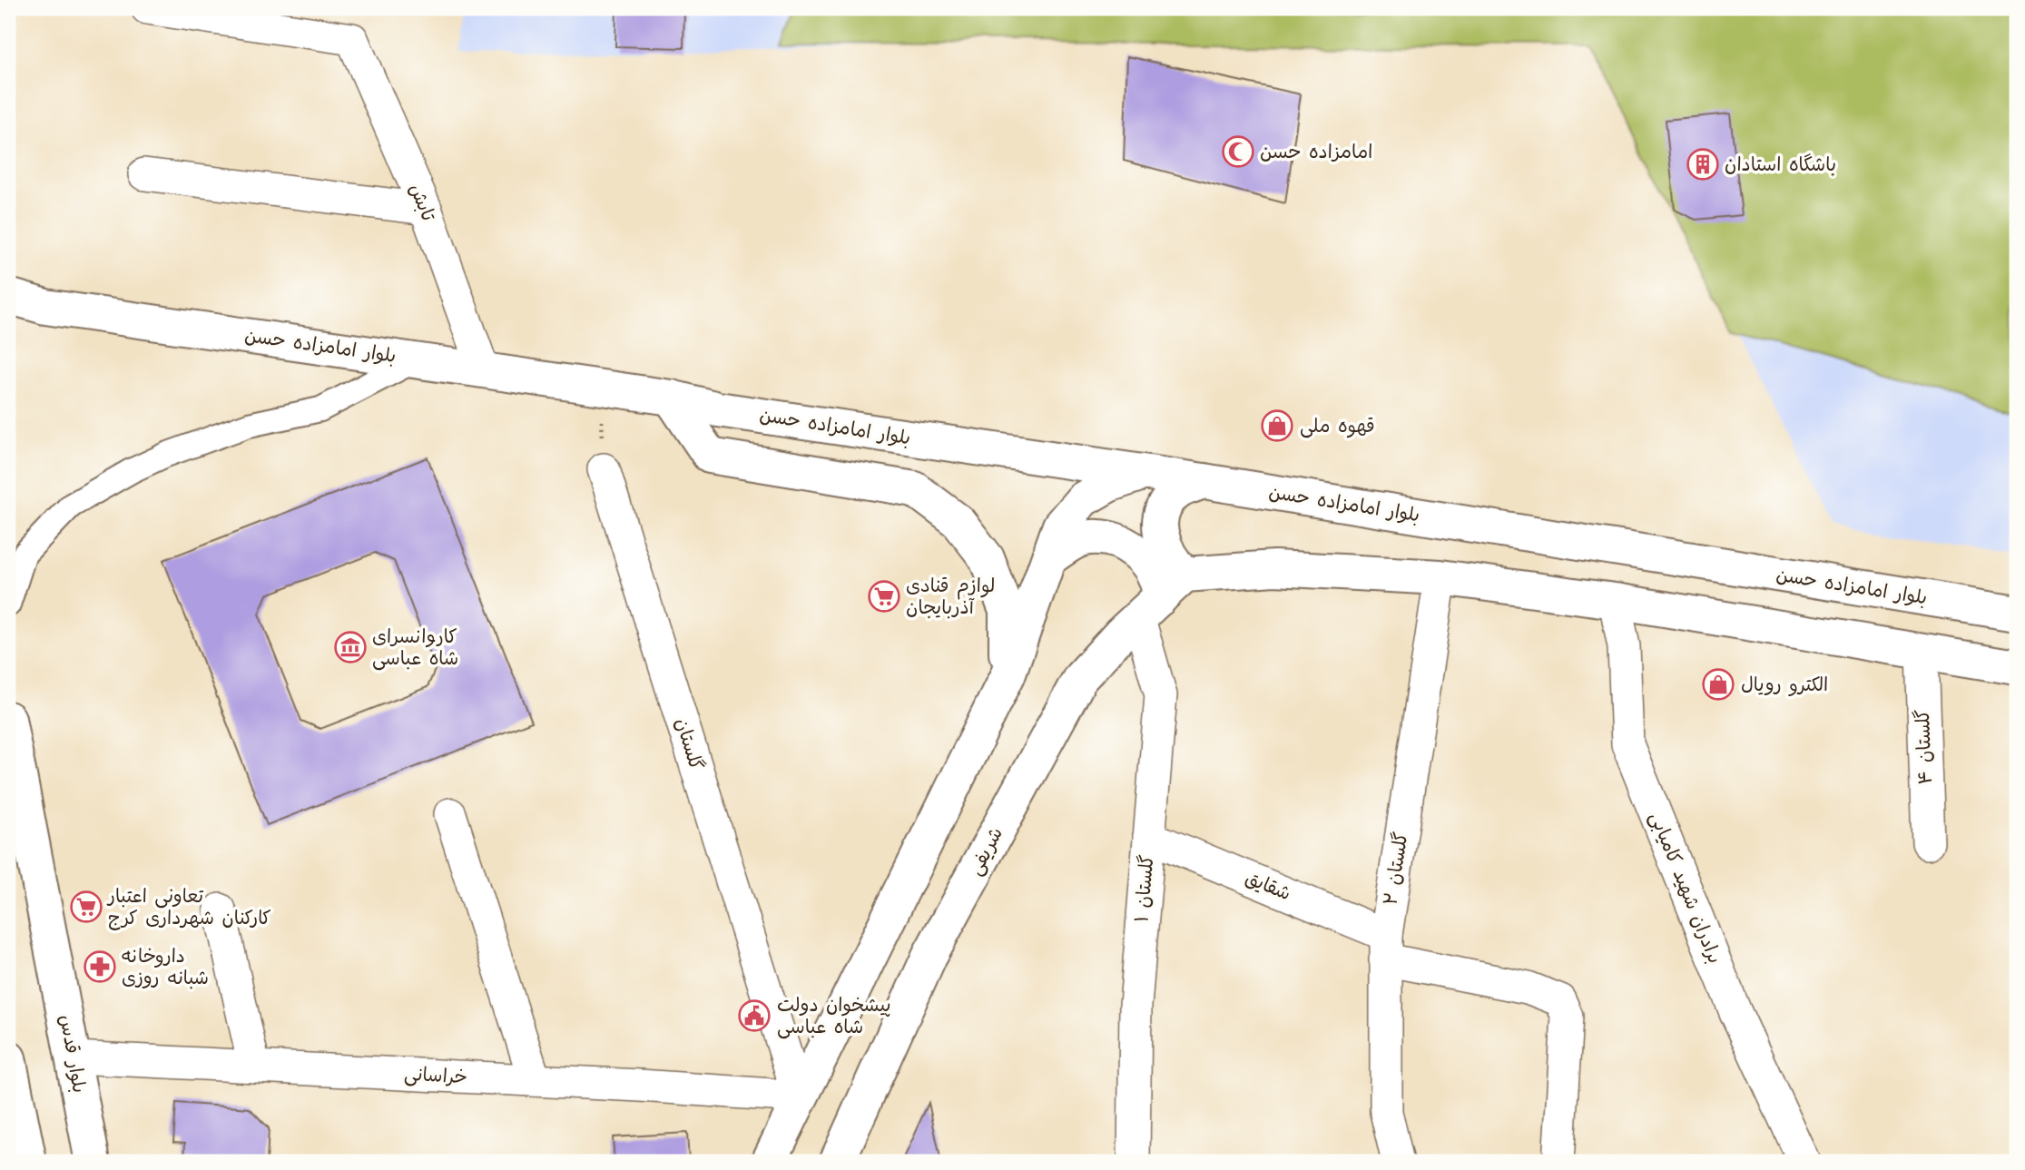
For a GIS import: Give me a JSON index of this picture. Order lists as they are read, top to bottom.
{
  "streets": {
    "main road": ["بلوار امامزاده حسن", "شریفی", "بلوار قدس"],
    "street": [
      "تابش",
      "گلستان",
      "گلستان ۴",
      "گلستان ۲",
      "شقایق",
      "برادران شهید کامیابی",
      "گلستان ۱",
      "خراسانی"
    ]
  },
  "crossings": [
    ["تابش", "بلوار امامزاده حسن"],
    ["گلستان", "خراسانی"],
    ["شریفی", "گلستان ۱"],
    ["گلستان ۲", "شقایق"],
    ["شقایق", "گلستان ۱"],
    ["بلوار قدس", "خراسانی"]
  ],
  "places": {
    "mosque": ["امامزاده حسن"],
    "building": ["باشگاه استادان"],
    "shop": ["قهوه ملی", "الکترو رویال"],
    "supermarket": ["لوازم قنادی آذربایجان", "تعاونی اعتبار کارکنان شهرداری کرج"],
    "museum": ["کاروانسرای شاه عباسی"],
    "pharmacy": ["داروخانه شبانه روزی"],
    "public building": ["پیشخوان دولت شاه عباسی"]
  }
}
